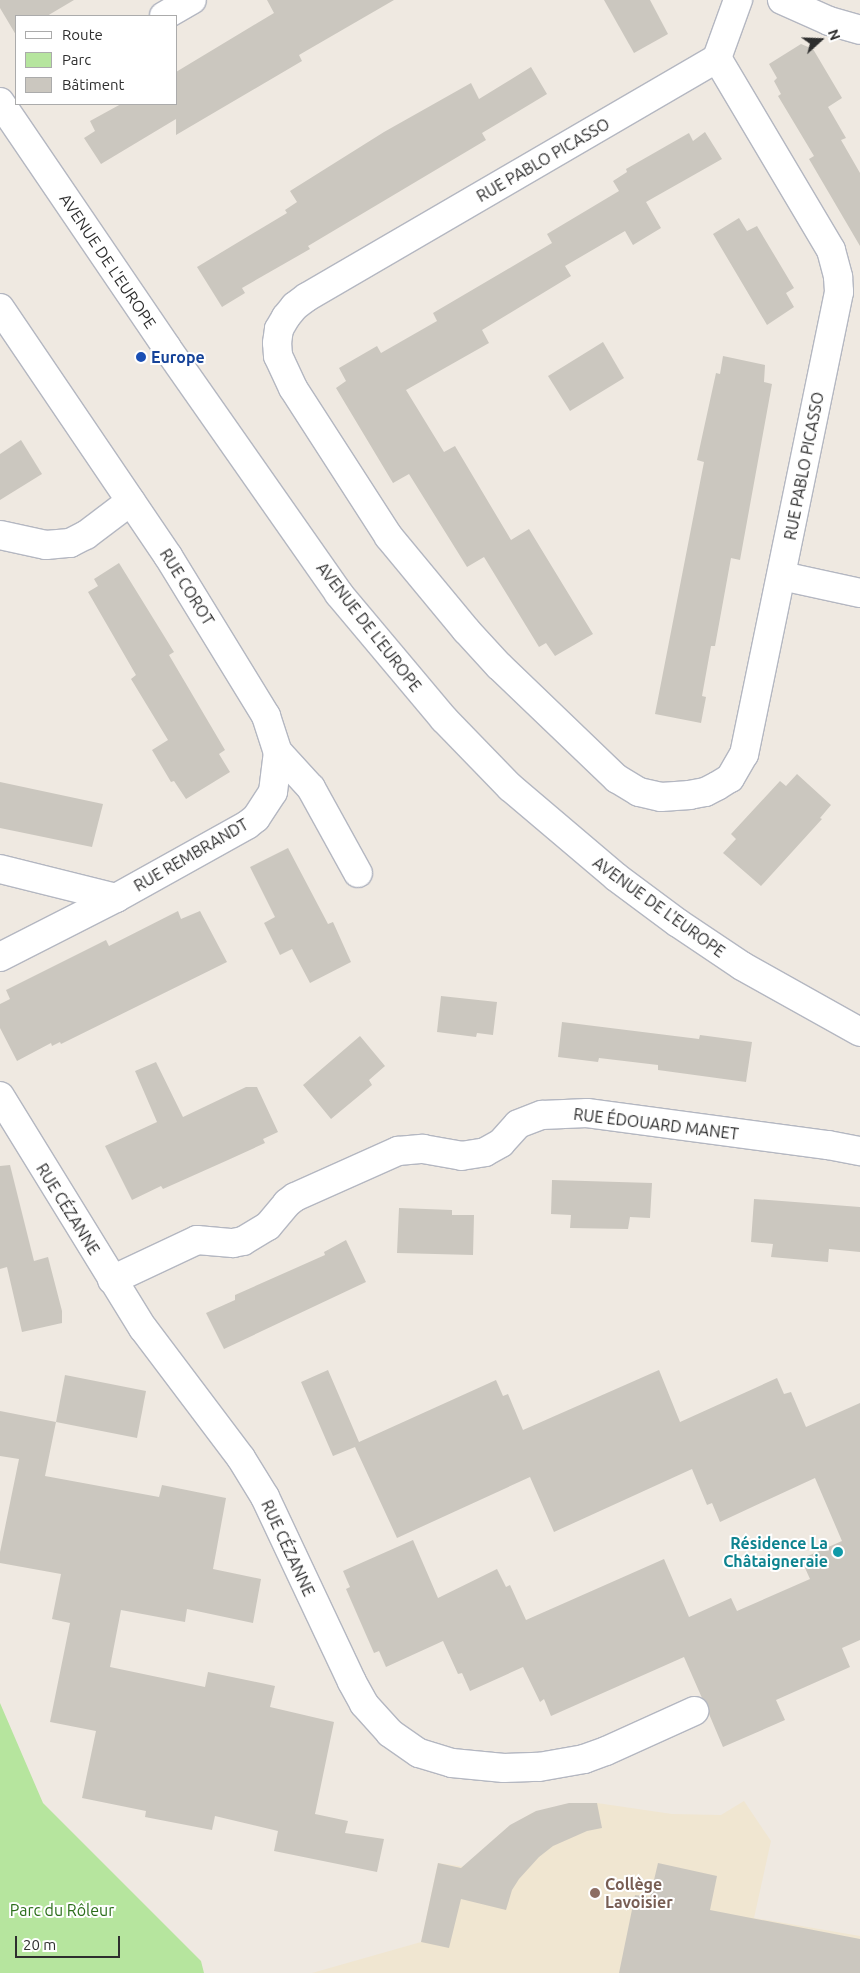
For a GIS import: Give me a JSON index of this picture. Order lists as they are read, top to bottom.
{
  "streets": {
    "street": [
      "RUE PABLO PICASSO",
      "AVENUE DE L'EUROPE",
      "RUE COROT",
      "RUE REMBRANDT",
      "RUE ÉDOUARD MANET",
      "RUE CÉZANNE"
    ]
  },
  "crossings": [
    ["RUE COROT", "RUE REMBRANDT"],
    ["RUE ÉDOUARD MANET", "RUE CÉZANNE"]
  ],
  "parks": ["Parc du Rôleur"],
  "places": ["Europe", "Résidence La Châtaigneraie", "Collège Lavoisier"],
  "legend": ["Route", "Parc", "Bâtiment"],
  "scale_bar": "20 m",
  "north": "right"
}
